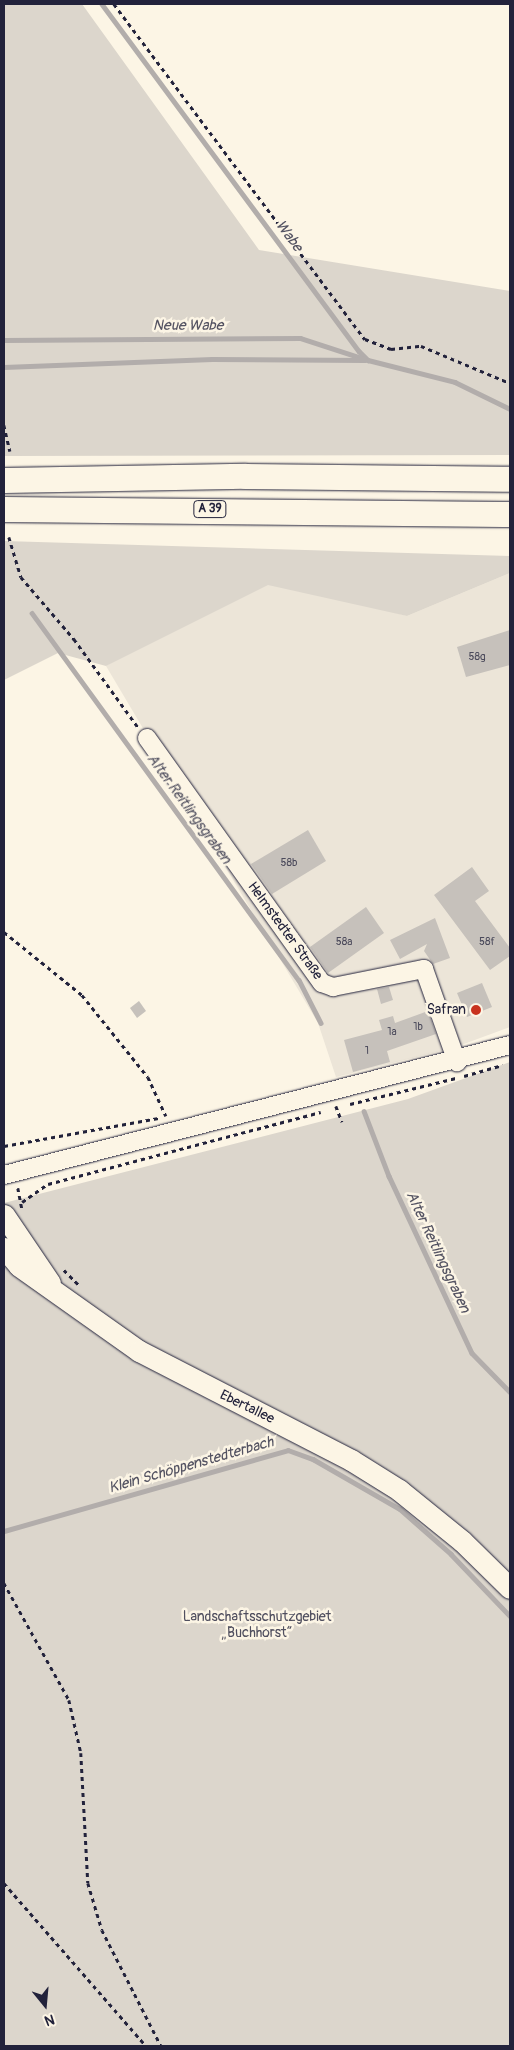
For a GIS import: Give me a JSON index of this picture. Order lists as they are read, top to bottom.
{
  "streets": {
    "highway": ["A 39"],
    "main road": ["Ebertallee"],
    "street": ["Helmstedter Straße"]
  },
  "water": [
    "Wabe",
    "Neue Wabe",
    "Alter Reitlingsgraben",
    "Klein Schöppenstedterbach"
  ],
  "parks": ["Landschaftsschutzgebiet „Buchhorst“"],
  "places": ["Safran"],
  "house_numbers": [
    "58g",
    "58b",
    "58a",
    "58f",
    "1b",
    "1a",
    "1"
  ],
  "north": "bottom"
}
